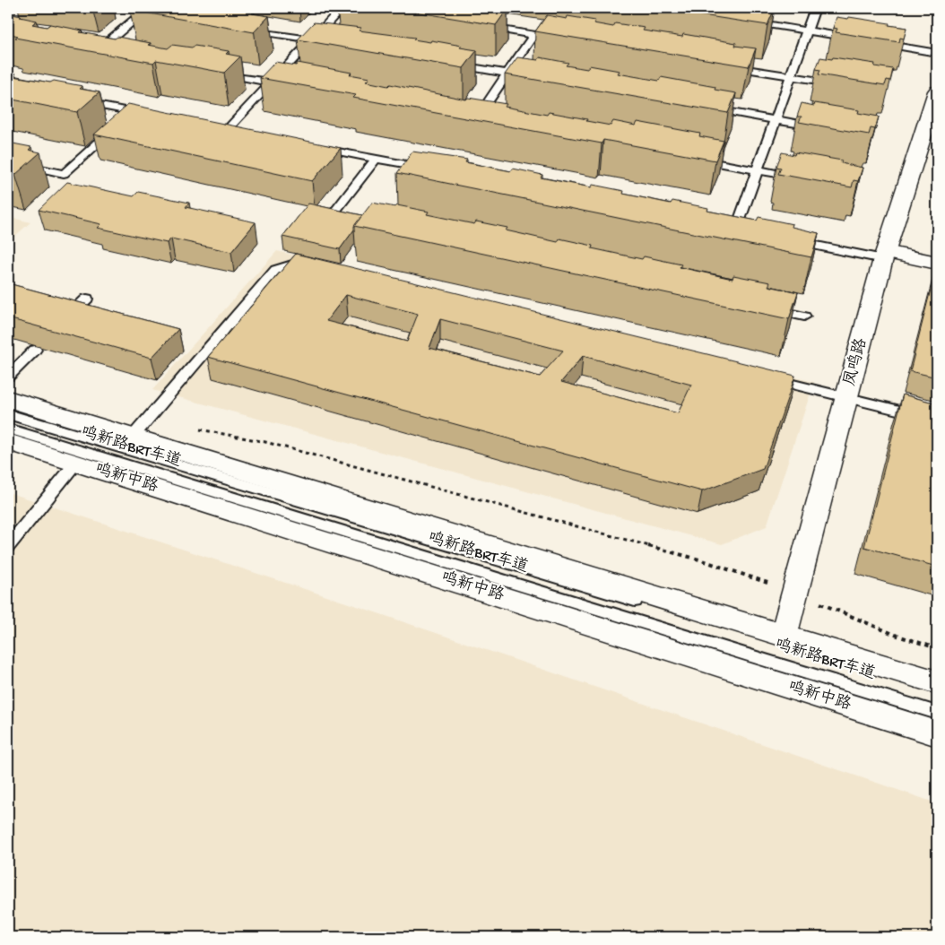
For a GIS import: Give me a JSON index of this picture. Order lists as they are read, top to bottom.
{
  "streets": {
    "main road": ["凤鸣路", "鸣新中路"],
    "lane": ["鸣新路BRT车道"]
  }
}
